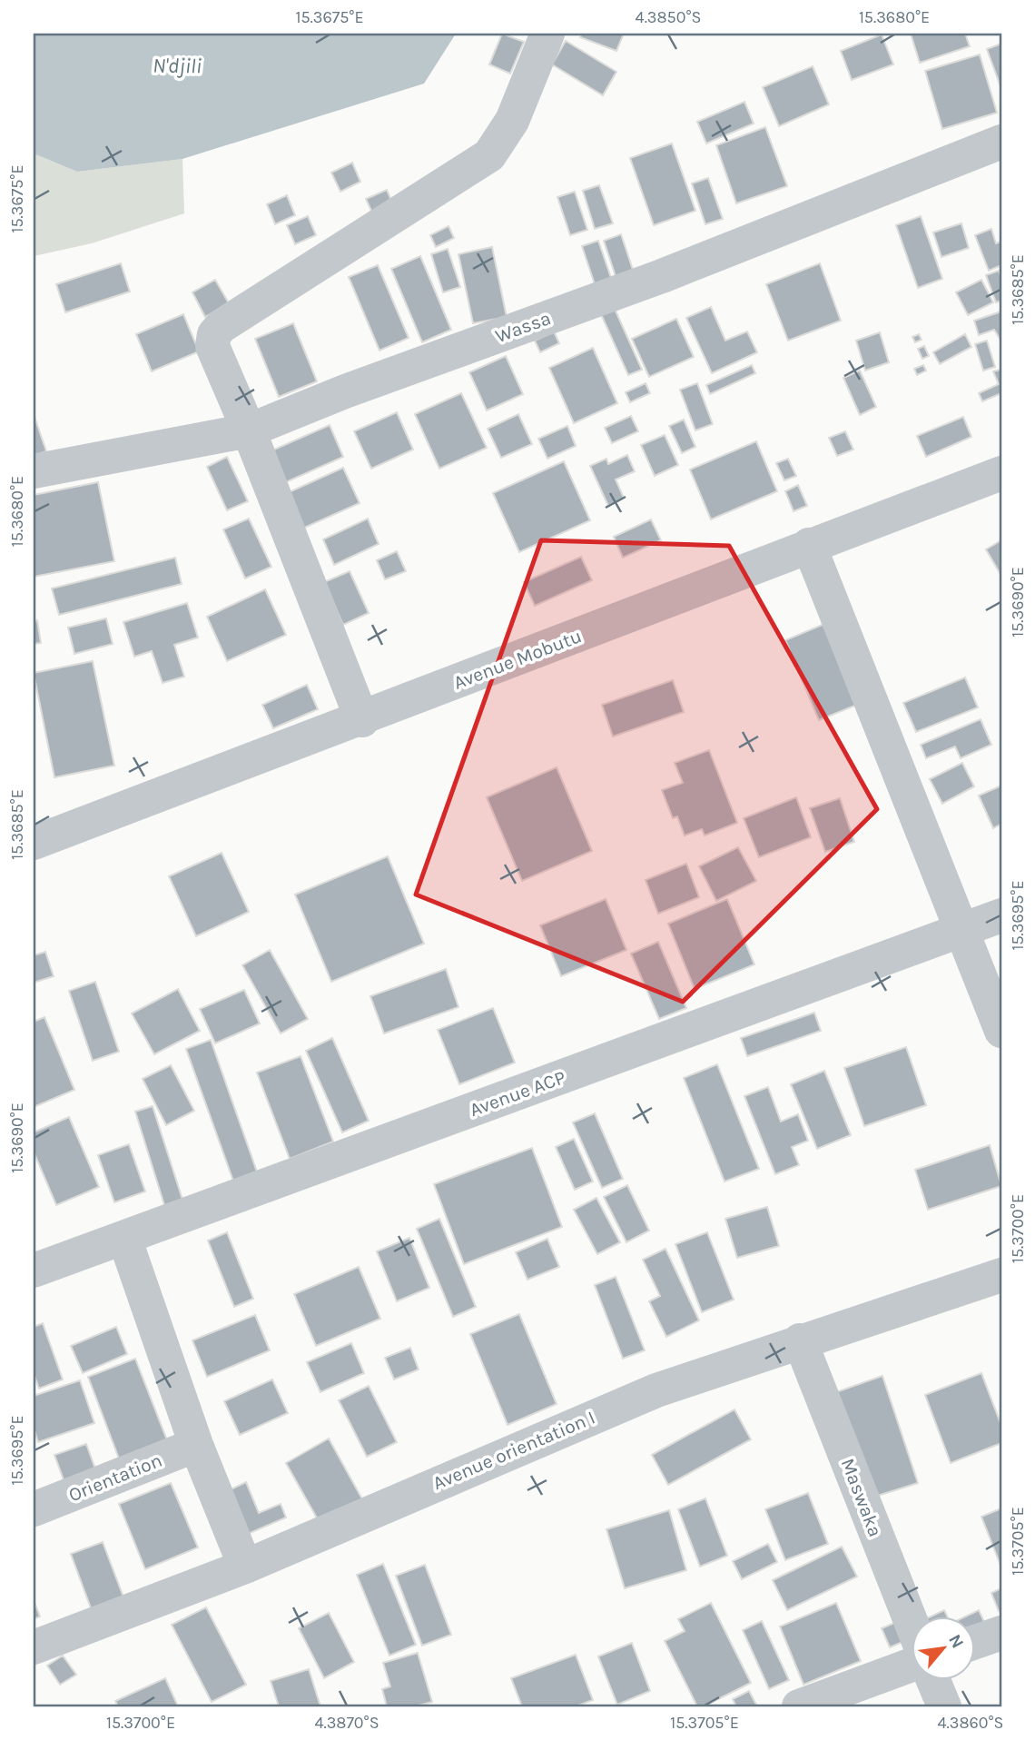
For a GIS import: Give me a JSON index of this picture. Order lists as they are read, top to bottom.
{
  "streets": {
    "street": [
      "Wassa",
      "Avenue Mobutu",
      "Avenue ACP",
      "Avenue orientation I",
      "Orientation",
      "Maswaka"
    ]
  },
  "crossings": [
    ["Avenue orientation I", "Maswaka"]
  ],
  "water": ["N'djili"],
  "north": "top right",
  "coordinates": [
    "15.3675°E",
    "4.3850°S",
    "15.3680°E",
    "15.3685°E",
    "15.3690°E",
    "15.3695°E",
    "15.3700°E",
    "15.3705°E",
    "4.3870°S",
    "4.3860°S"
  ]
}
